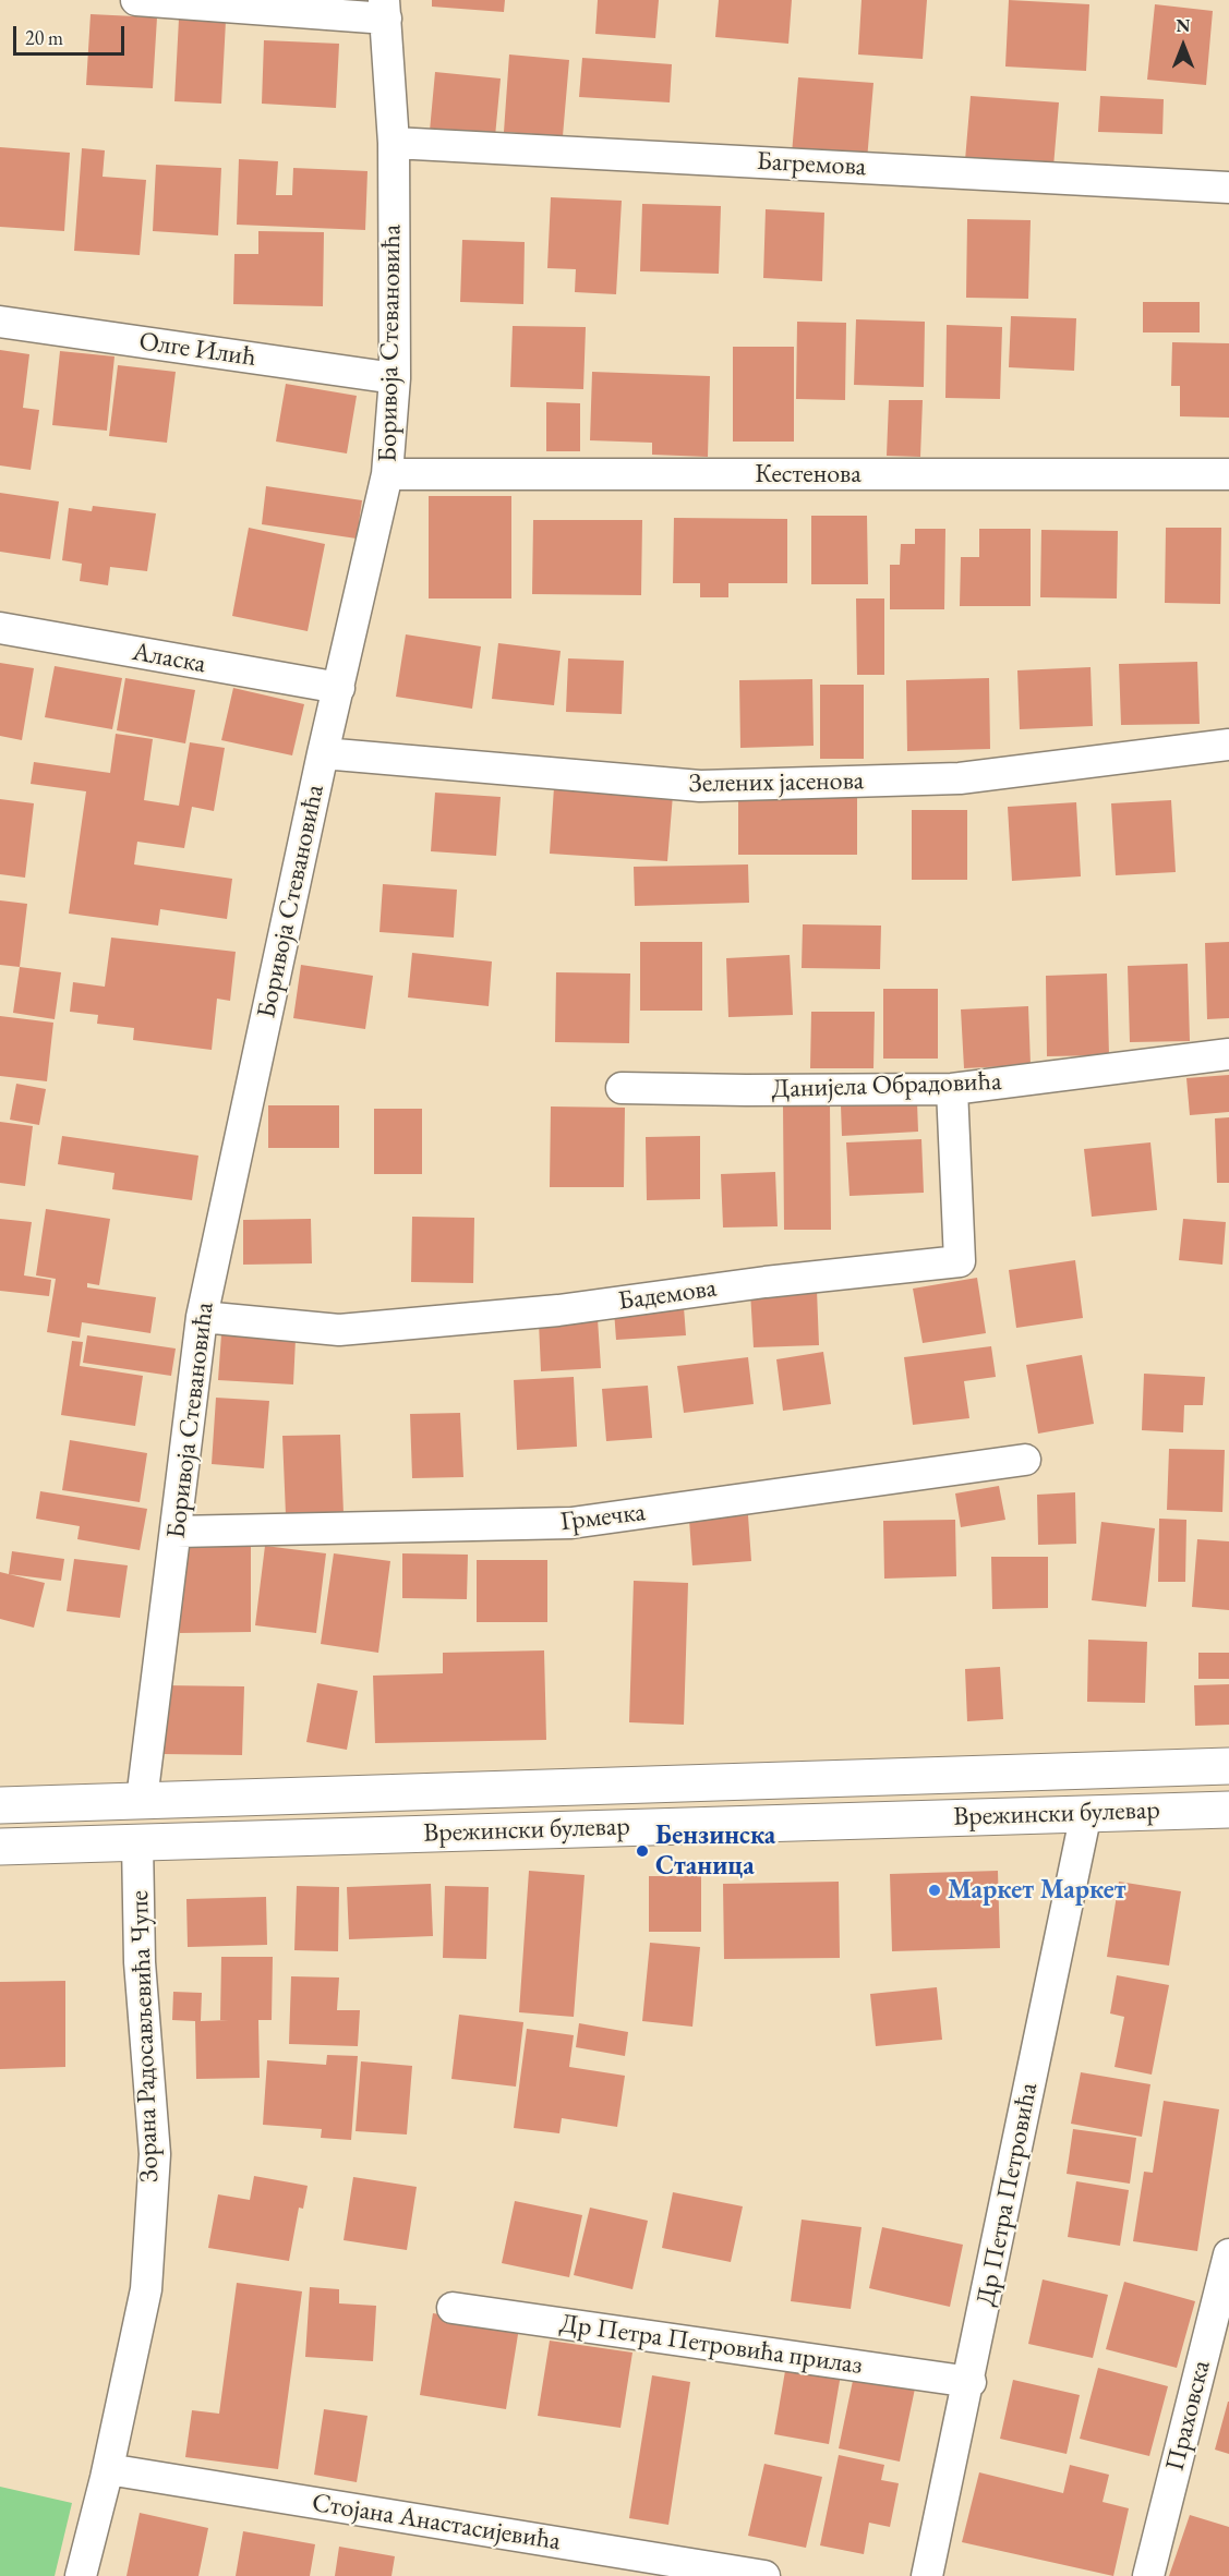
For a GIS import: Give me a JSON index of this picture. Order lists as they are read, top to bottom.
{
  "streets": {
    "main road": ["Врежински булевар"],
    "street": [
      "Багремова",
      "Боривоја Стевановића",
      "Олге Илић",
      "Кестенова",
      "Аласка",
      "Зелених јасенова",
      "Данијела Обрадовића",
      "Бадемова",
      "Грмечка",
      "Зорана Радосављевића Чупе",
      "Др Петра Петровића",
      "Др Петра Петровића прилаз",
      "Праховска",
      "Стојана Анастасијевића"
    ]
  },
  "crossings": [
    ["Багремова", "Боривоја Стевановића"],
    ["Боривоја Стевановића", "Олге Илић"],
    ["Боривоја Стевановића", "Кестенова"],
    ["Боривоја Стевановића", "Аласка"],
    ["Боривоја Стевановића", "Зелених јасенова"],
    ["Боривоја Стевановића", "Бадемова"],
    ["Боривоја Стевановића", "Грмечка"],
    ["Боривоја Стевановића", "Врежински булевар"],
    ["Данијела Обрадовића", "Бадемова"],
    ["Врежински булевар", "Зорана Радосављевића Чупе"],
    ["Врежински булевар", "Др Петра Петровића"],
    ["Зорана Радосављевића Чупе", "Стојана Анастасијевића"],
    ["Др Петра Петровића", "Др Петра Петровића прилаз"]
  ],
  "places": ["Бензинска Станица", "Маркет Маркет"],
  "scale_bar": "20 m",
  "north": "top"
}
